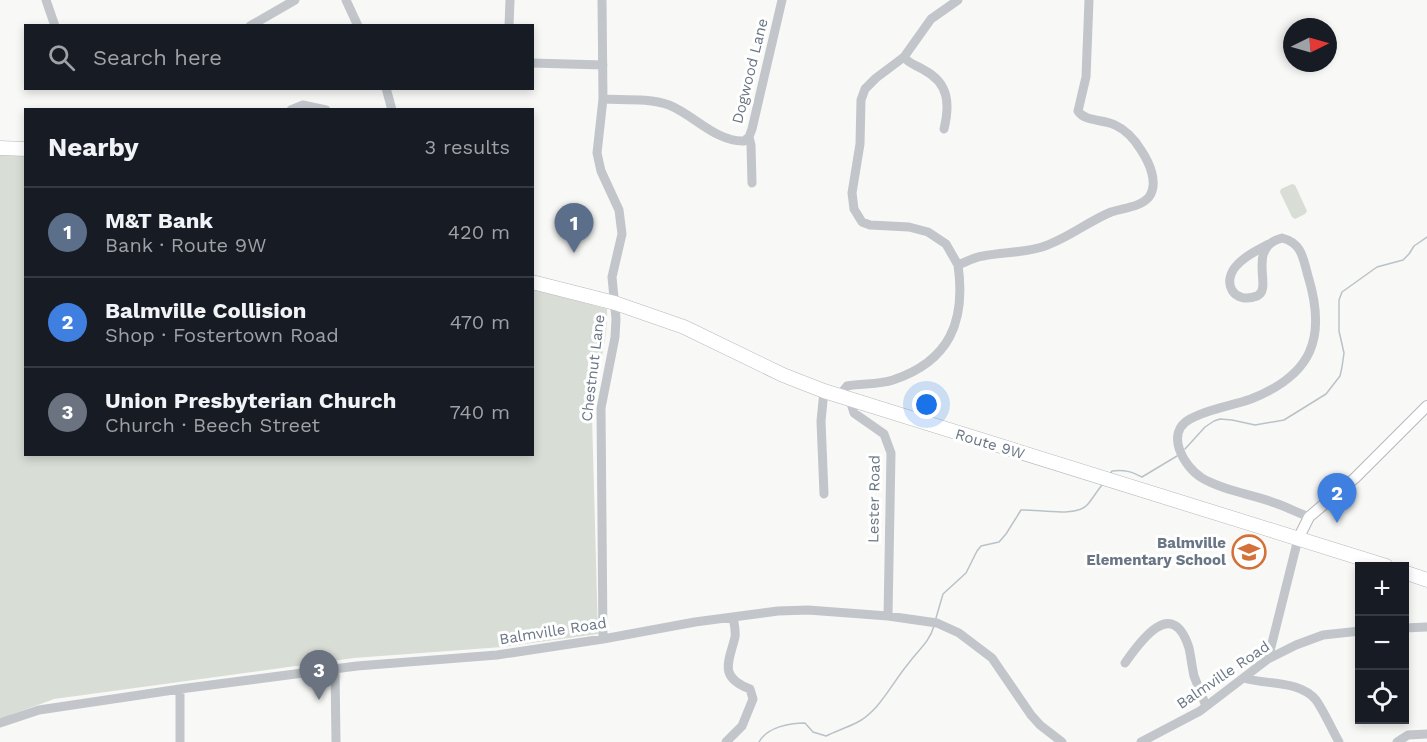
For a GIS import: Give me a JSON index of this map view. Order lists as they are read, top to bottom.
{
  "streets": {
    "highway": ["Route 9W"],
    "street": [
      "Dogwood Lane",
      "Chestnut Lane",
      "Lester Road",
      "Balmville Road"
    ]
  },
  "crossings": [
    ["Dogwood Lane", "Chestnut Lane"],
    ["Chestnut Lane", "Route 9W"],
    ["Chestnut Lane", "Balmville Road"],
    ["Route 9W", "Lester Road"],
    ["Lester Road", "Balmville Road"]
  ],
  "places": {
    "school or university": ["Balmville Elementary School"]
  },
  "north": "right",
  "page": {
    "search": "Search here",
    "heading": ["Nearby", "3 results"],
    "list": [
      {
        "mark": "1",
        "name": "M&T Bank",
        "note": "Bank · Route 9W",
        "value": "420 m"
      },
      {
        "mark": "2",
        "name": "Balmville Collision",
        "note": "Shop · Fostertown Road",
        "value": "470 m"
      },
      {
        "mark": "3",
        "name": "Union Presbyterian Church",
        "note": "Church · Beech Street",
        "value": "740 m"
      }
    ],
    "pins": ["1", "2", "3"],
    "map_buttons": ["+", "−"]
  }
}
